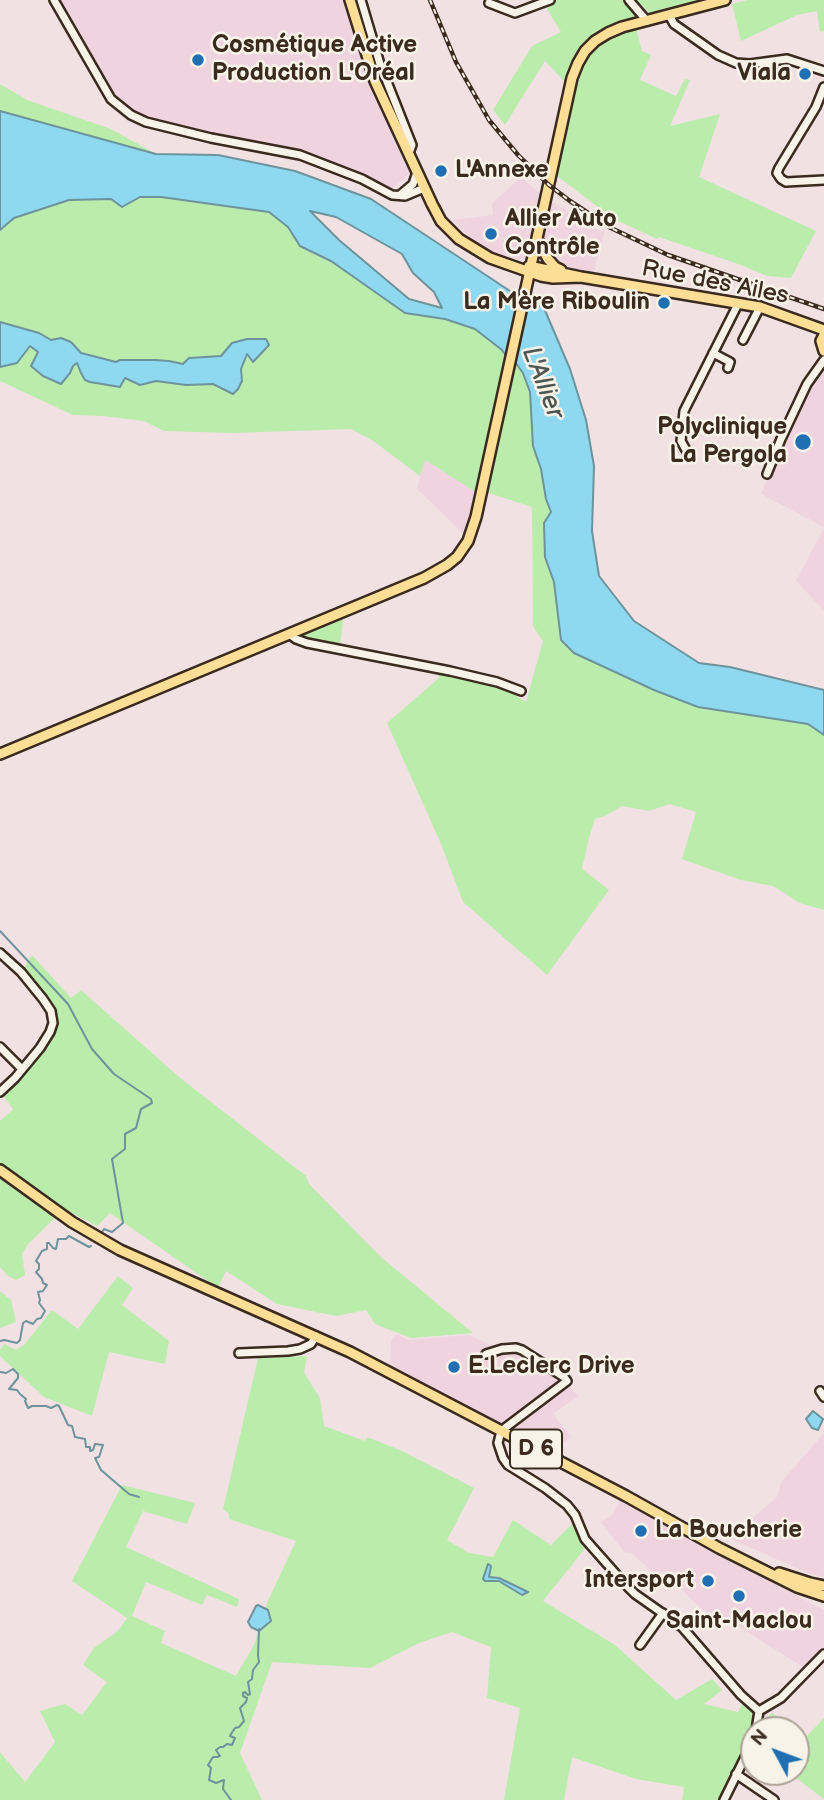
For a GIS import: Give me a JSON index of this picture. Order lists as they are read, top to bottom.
{
  "streets": {
    "main road": ["Rue des Ailes", "D 6"]
  },
  "water": ["L'Allier"],
  "places": [
    "Cosmétique Active Production L'Oréal",
    "Viala",
    "L'Annexe",
    "Allier Auto Contrôle",
    "La Mère Riboulin",
    "Polyclinique La Pergola",
    "E.Leclerc Drive",
    "La Boucherie",
    "Intersport",
    "Saint-Maclou"
  ],
  "north": "top left"
}
